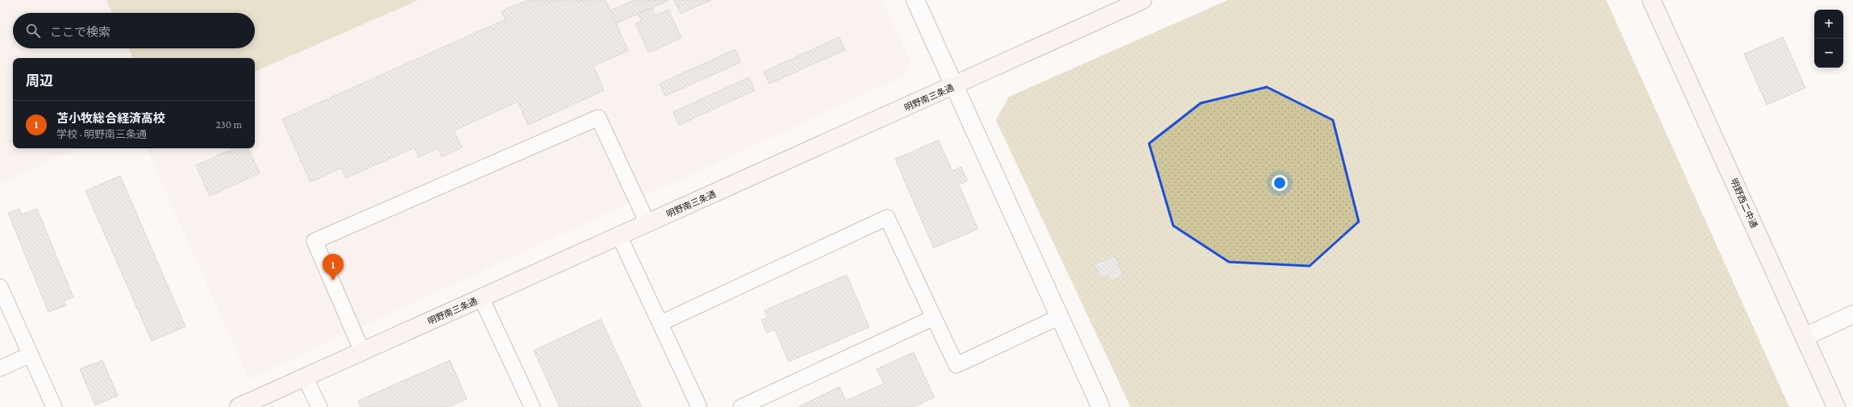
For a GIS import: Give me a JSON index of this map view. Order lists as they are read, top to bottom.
{
  "streets": {
    "street": ["明野南三条通", "明野西二中通"]
  },
  "page": {
    "map_buttons": ["+", "−"],
    "search": "ここで検索",
    "heading": "周辺",
    "list": [
      {
        "mark": "1",
        "name": "苫小牧総合経済高校",
        "note": "学校 · 明野南三条通",
        "value": "230 m"
      }
    ],
    "pins": "1"
  }
}
